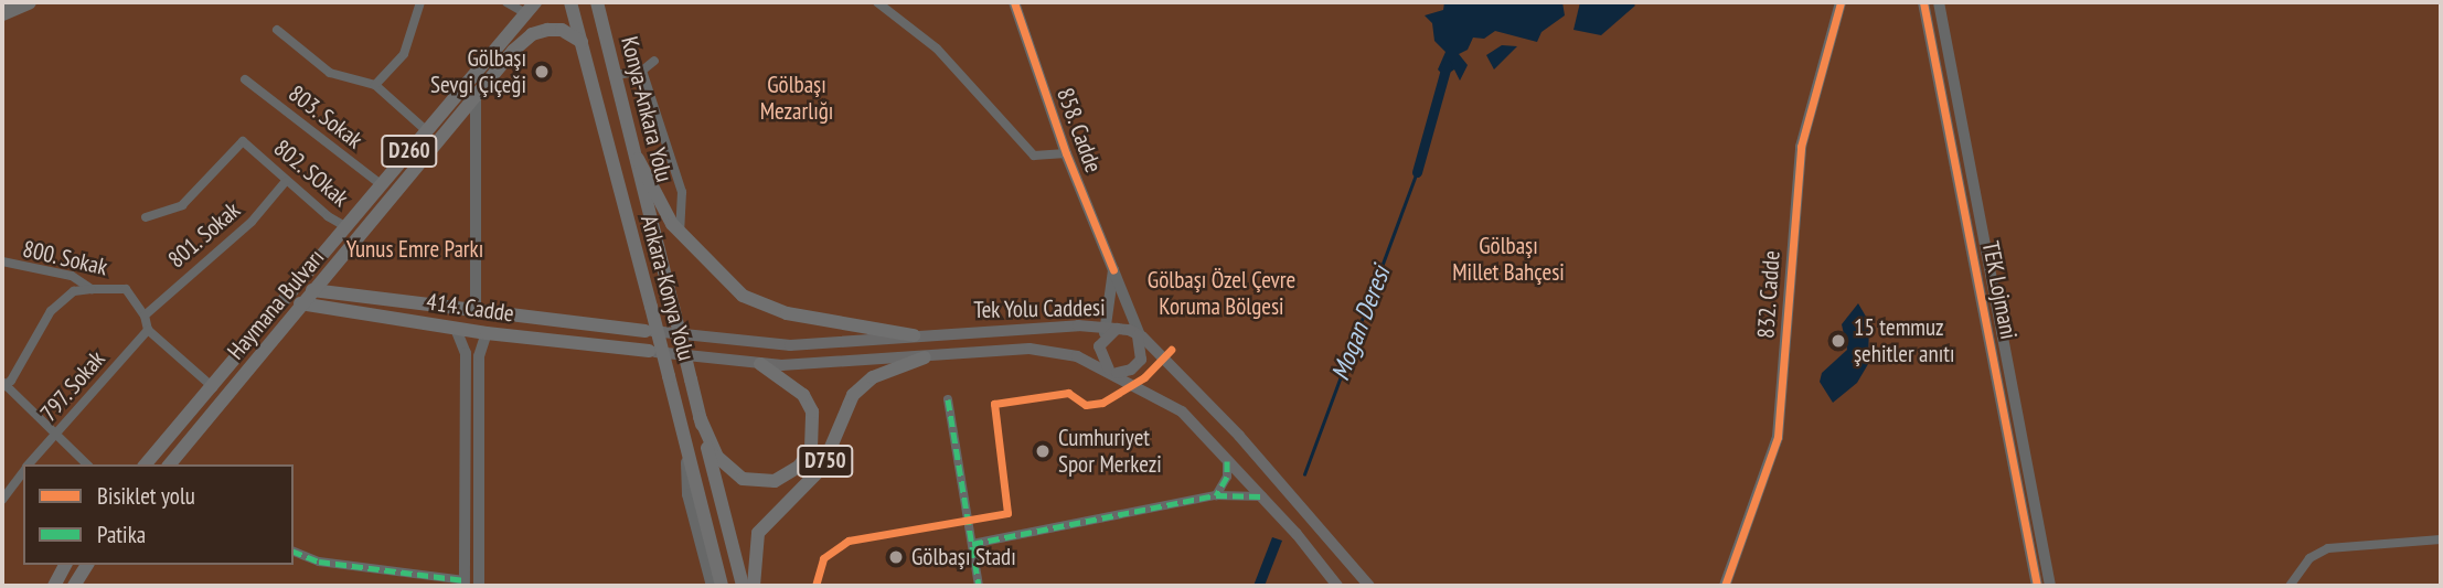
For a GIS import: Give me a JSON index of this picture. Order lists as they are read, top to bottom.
{
  "streets": {
    "highway": [
      "Konya-Ankara Yolu",
      "D260",
      "Ankara-Konya Yolu",
      "Haymana Bulvarı",
      "414. Cadde",
      "D750"
    ],
    "main road": ["Tek Yolu Caddesi"],
    "street": [
      "803. Sokak",
      "858. Cadde",
      "802. SOkak",
      "801. Sokak",
      "800. Sokak",
      "TEK Lojmani",
      "832. Cadde",
      "797. Sokak"
    ]
  },
  "crossings": [
    ["Konya-Ankara Yolu", "D750"],
    ["803. Sokak", "Haymana Bulvarı"],
    ["858. Cadde", "Tek Yolu Caddesi"],
    ["802. SOkak", "801. Sokak"],
    ["802. SOkak", "Haymana Bulvarı"],
    ["801. Sokak", "800. Sokak"],
    ["Ankara-Konya Yolu", "Haymana Bulvarı"],
    ["Haymana Bulvarı", "414. Cadde"],
    ["414. Cadde", "Tek Yolu Caddesi"],
    ["Tek Yolu Caddesi", "D750"]
  ],
  "water": ["Mogan Deresi"],
  "parks": [
    "Gölbaşı Mezarlığı",
    "Gölbaşı Millet Bahçesi",
    "Yunus Emre Parkı",
    "Gölbaşı Özel Çevre Koruma Bölgesi"
  ],
  "places": [
    "Gölbaşı Sevgi Çiçeği",
    "15 temmuz şehitler anıtı",
    "Cumhuriyet Spor Merkezi",
    "Gölbaşı Stadı"
  ],
  "legend": ["Bisiklet yolu", "Patika"]
}
